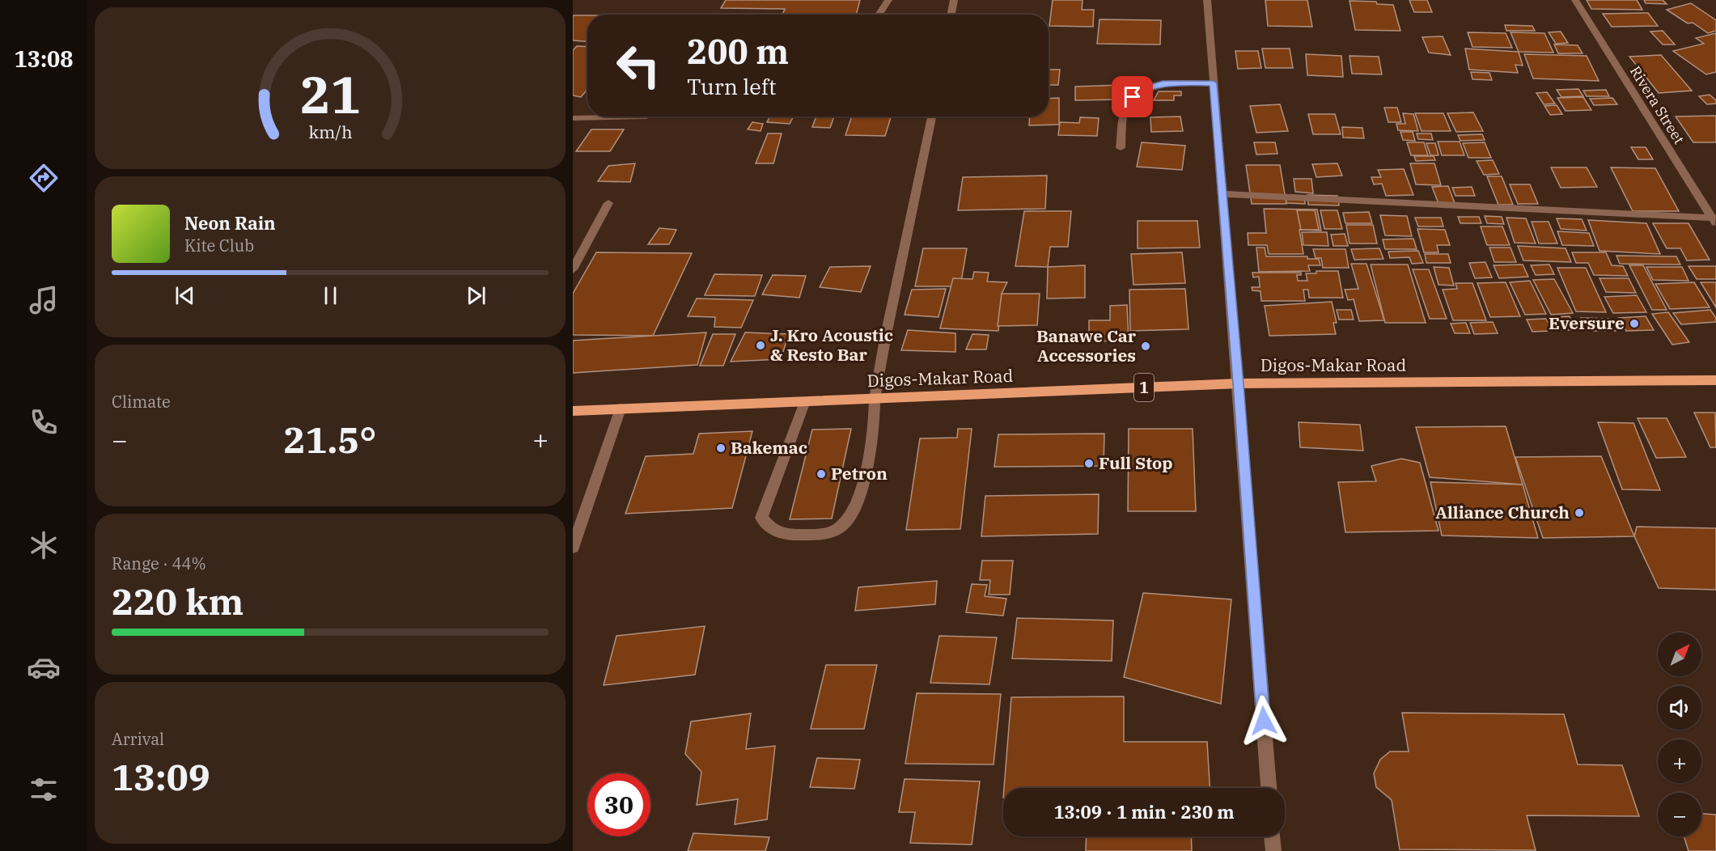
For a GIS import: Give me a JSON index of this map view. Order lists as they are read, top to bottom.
{
  "streets": {
    "main road": ["Digos-Makar Road", "1"],
    "street": ["Rivera Street"]
  },
  "places": [
    "Eversure",
    "J. Kro Acoustic & Resto Bar",
    "Banawe Car Accessories",
    "Bakemac",
    "Full Stop",
    "Petron",
    "Alliance Church"
  ],
  "north": "top right",
  "page": {
    "tabs": "13:08",
    "turn": ["200 m", "Turn left"],
    "song": ["Neon Rain", "Kite Club"],
    "tile": [
      "Climate",
      ["Range · 44%", "220 km"],
      ["Arrival", "13:09"]
    ],
    "heat": ["−", "21.5°", "+"],
    "map_buttons": ["+", "−"],
    "limit": "30",
    "trip": "13:09 · 1 min · 230 m",
    "gauge": ["21", "km/h"]
  }
}
